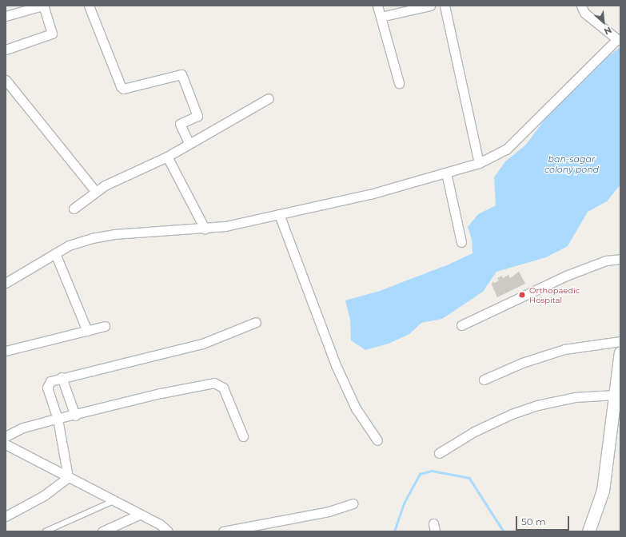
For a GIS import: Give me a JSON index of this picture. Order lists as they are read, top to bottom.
{
  "water": ["ban-sagar colony pond"],
  "places": ["Orthopaedic Hospital"],
  "scale_bar": "50 m",
  "north": "bottom right"
}
